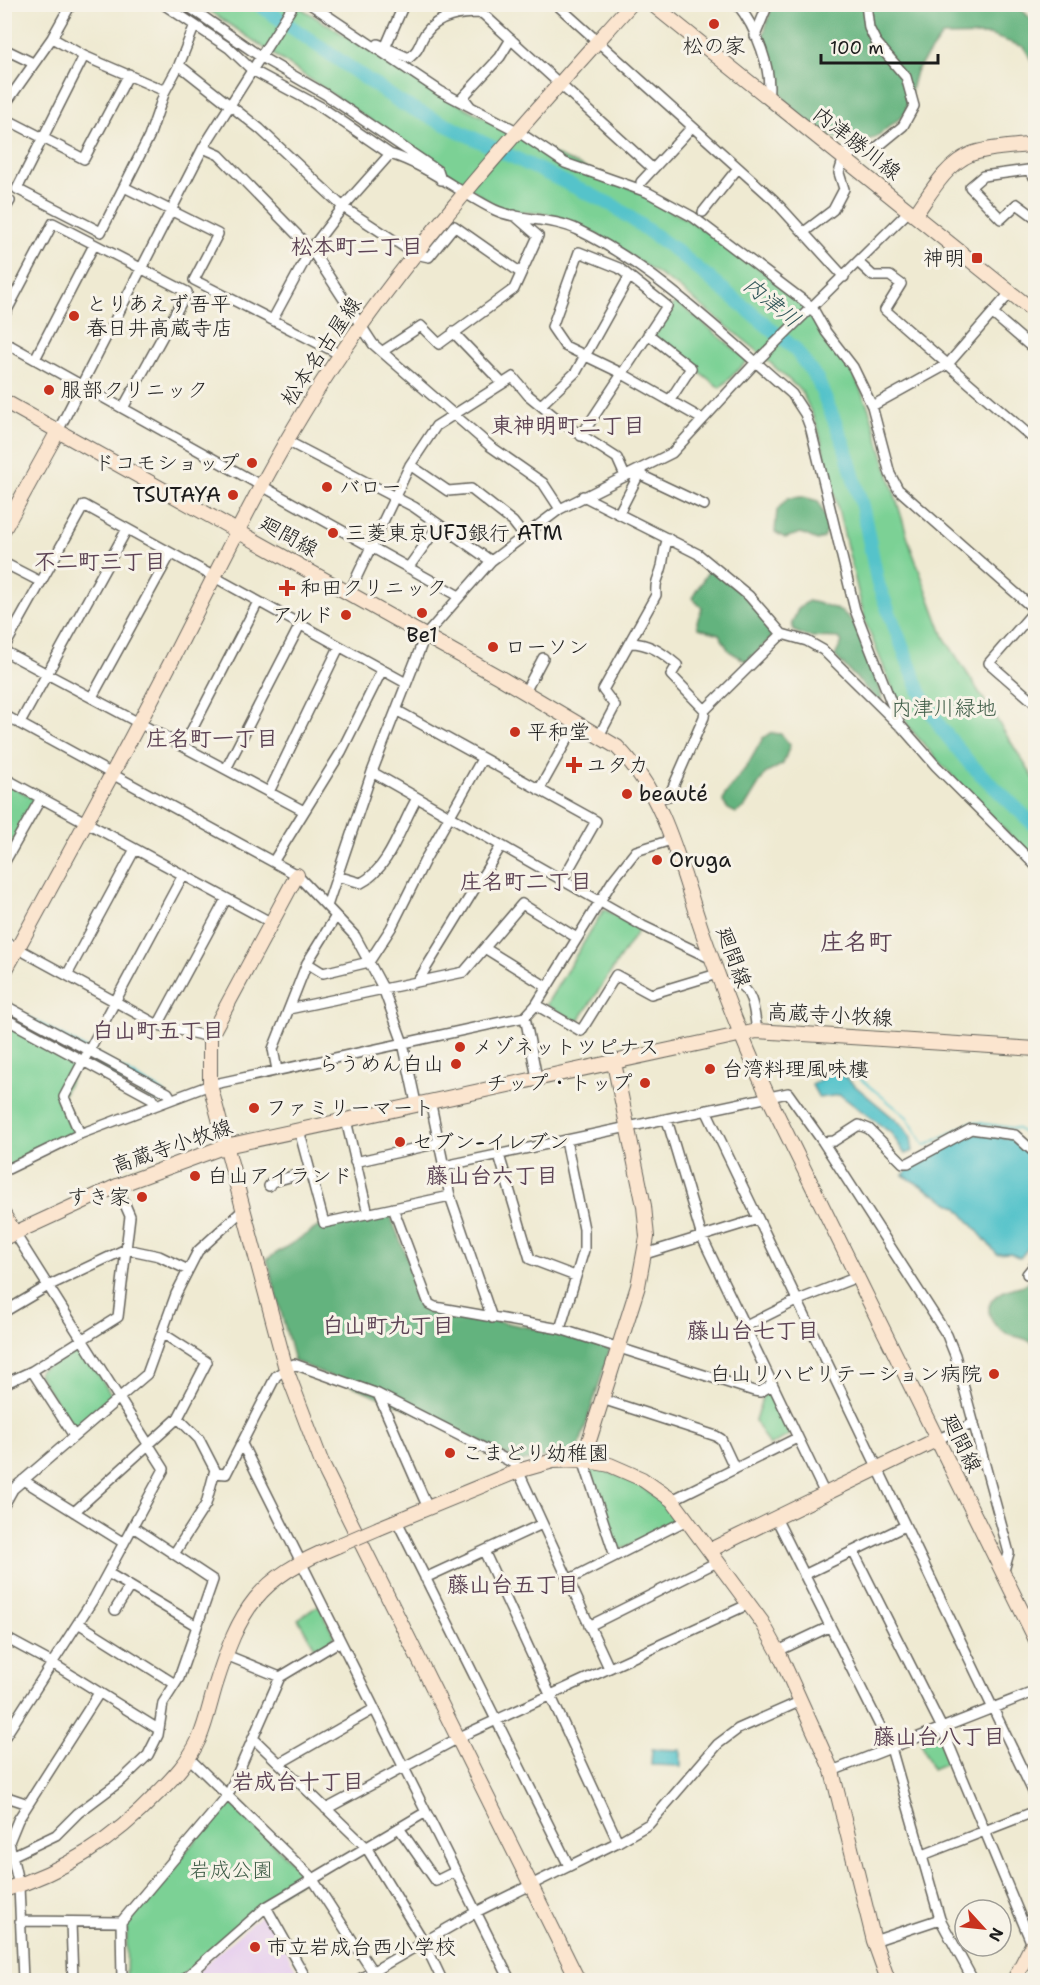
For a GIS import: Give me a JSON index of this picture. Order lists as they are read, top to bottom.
{
  "streets": {
    "street": [
      "内津勝川線",
      "松本名古屋線",
      "廻間線",
      "高蔵寺小牧線"
    ]
  },
  "crossings": [
    ["松本名古屋線", "廻間線"],
    ["廻間線", "高蔵寺小牧線"]
  ],
  "districts": [
    "松本町二丁目",
    "東神明町二丁目",
    "不二町三丁目",
    "庄名町一丁目",
    "庄名町二丁目",
    "庄名町",
    "白山町五丁目",
    "藤山台六丁目",
    "白山町九丁目",
    "藤山台七丁目",
    "藤山台五丁目",
    "藤山台八丁目",
    "岩成台十丁目"
  ],
  "water": ["内津川"],
  "parks": ["内津川緑地", "岩成公園"],
  "places": {
    "other": [
      "松の家",
      "とりあえず吾平 春日井高蔵寺店",
      "服部クリニック",
      "ドコモショップ",
      "バロー",
      "TSUTAYA",
      "三菱東京UFJ銀行 ATM",
      "Be1",
      "アルド",
      "ローソン",
      "平和堂",
      "beauté",
      "Oruga",
      "メゾネットツピナス",
      "らうめん白山",
      "台湾料理風味樓",
      "チップ・トップ",
      "ファミリーマート",
      "セブン-イレブン",
      "白山アイランド",
      "すき家",
      "白山リハビリテーション病院",
      "こまどり幼稚園",
      "市立岩成台西小学校"
    ],
    "transit": ["神明"],
    "health": ["和田クリニック", "ユタカ"]
  },
  "scale_bar": "100 m",
  "north": "bottom right"
}
